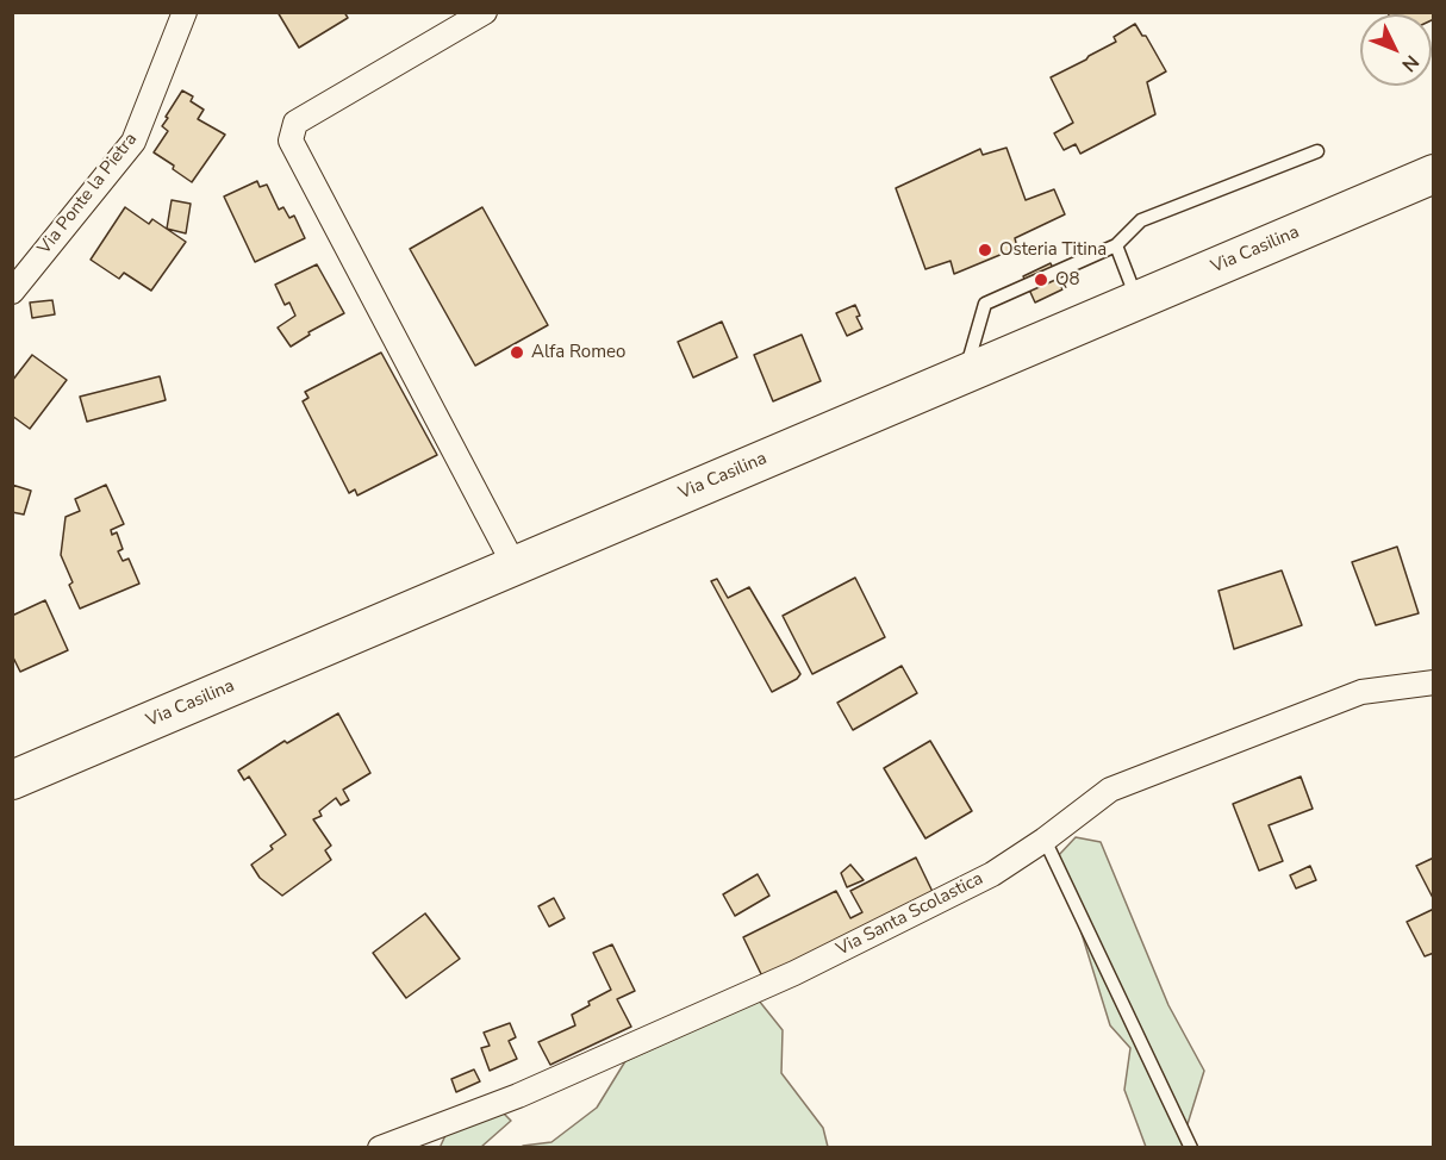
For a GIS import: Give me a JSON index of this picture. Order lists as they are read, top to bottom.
{
  "streets": {
    "main road": ["Via Casilina"],
    "street": ["Via Ponte la Pietra", "Via Santa Scolastica"]
  },
  "places": ["Osteria Titina", "Q8", "Alfa Romeo"],
  "north": "bottom right"
}
